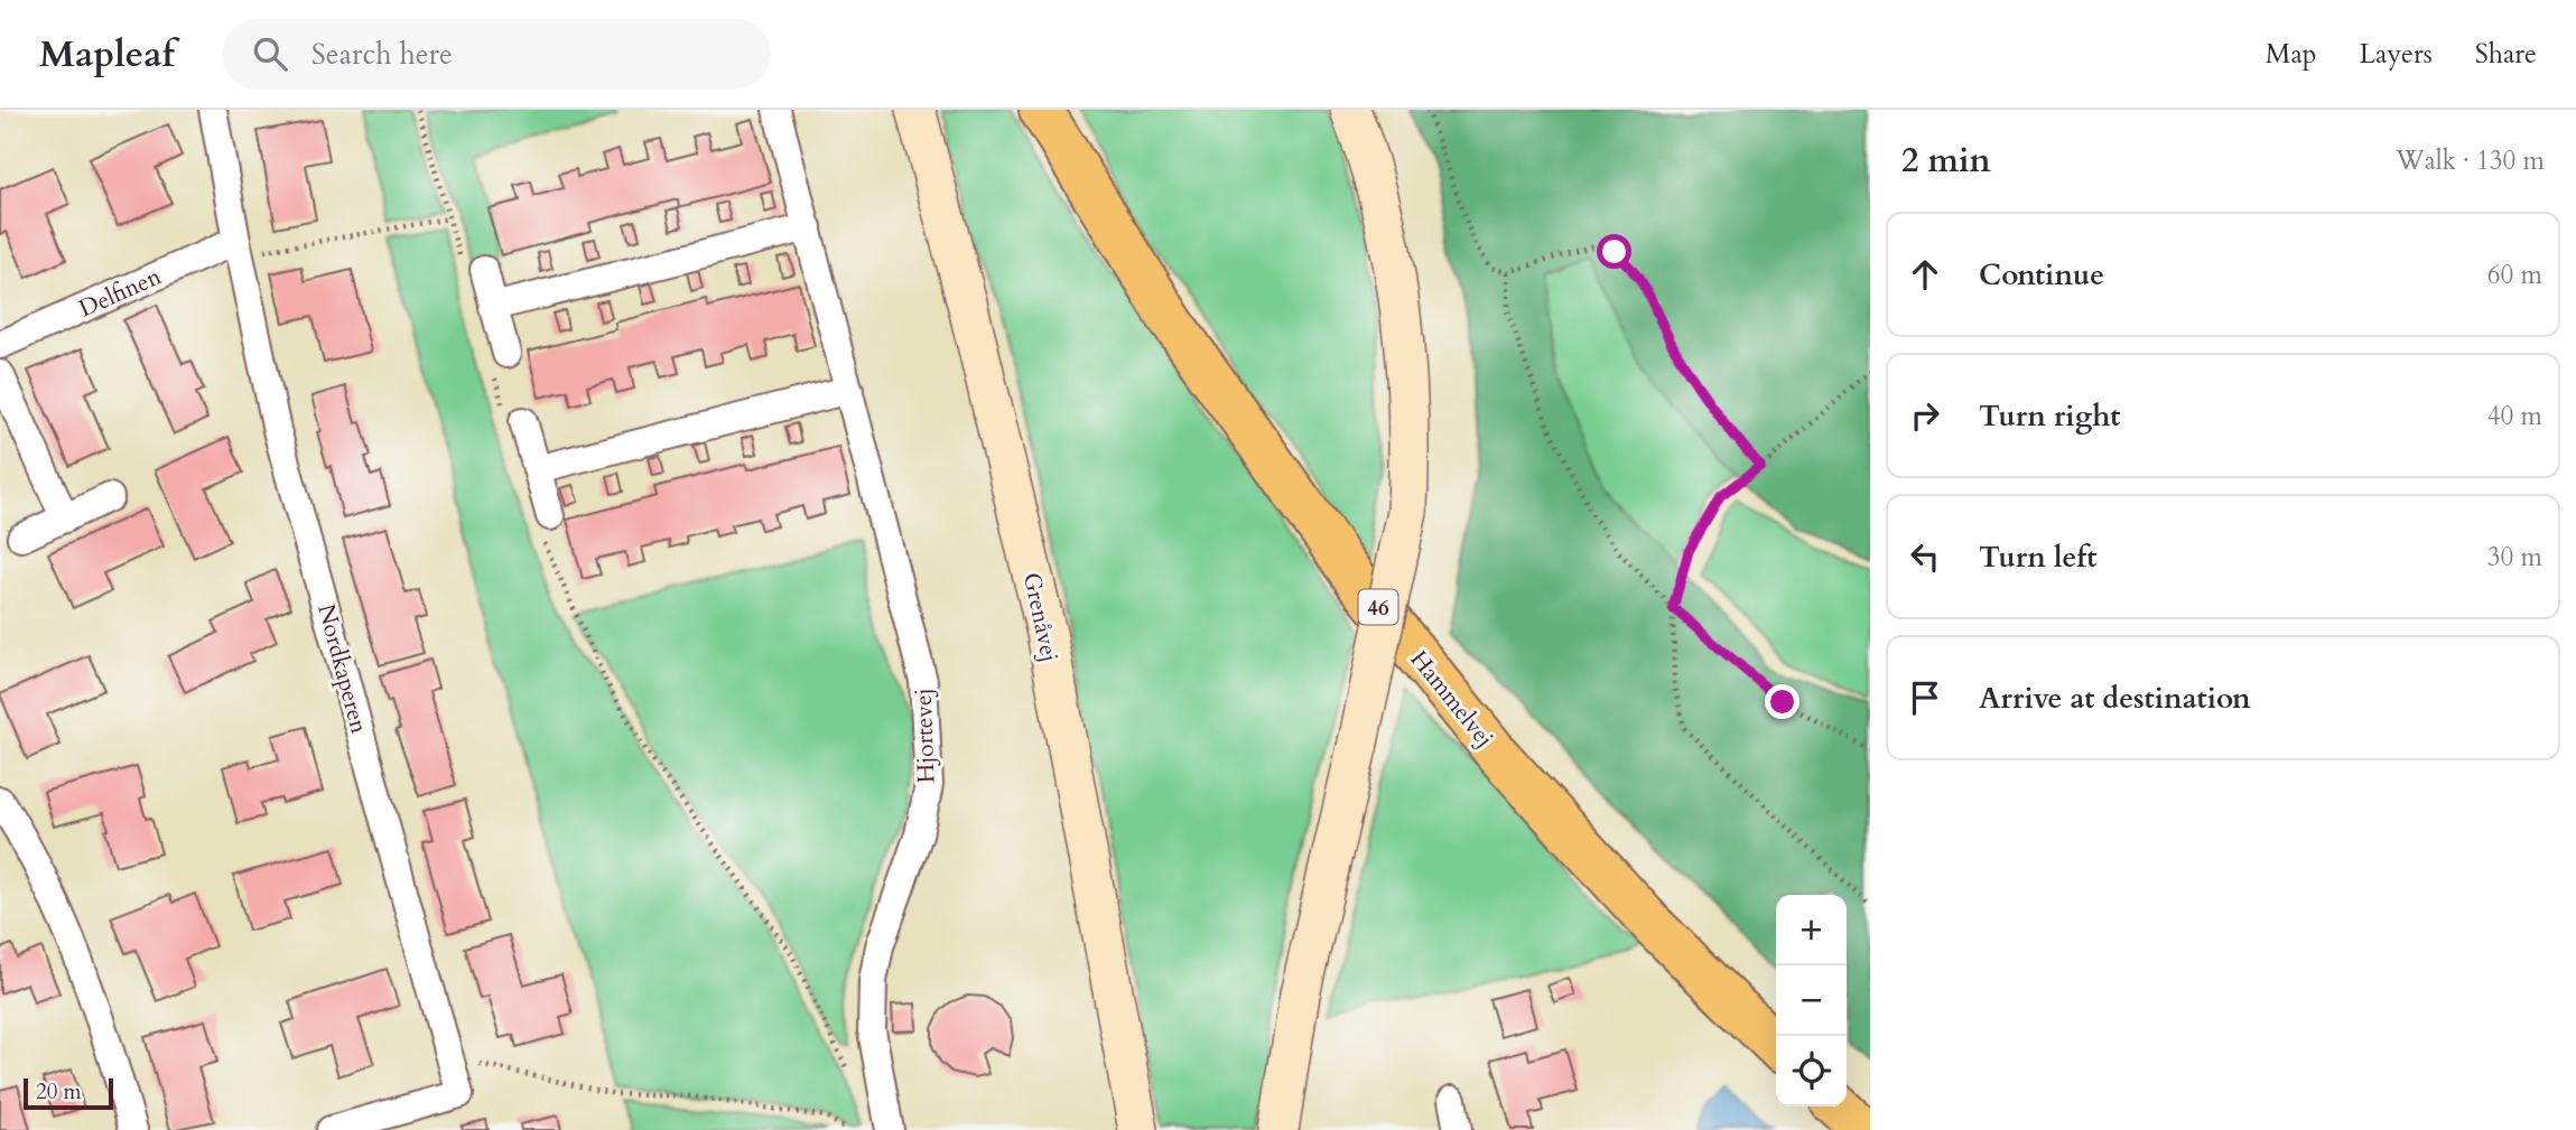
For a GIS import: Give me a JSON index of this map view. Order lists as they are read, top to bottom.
{
  "streets": {
    "highway": ["46", "Hammelvej"],
    "street": [
      "Delfinen",
      "Grenåvej",
      "Nordkaperen",
      "Hjortevej"
    ]
  },
  "crossings": [
    ["Delfinen", "Nordkaperen"]
  ],
  "scale_bar": "20 m",
  "page": {
    "header": "Mapleaf",
    "search": "Search here",
    "nav": ["Map", "Layers", "Share"],
    "heading": ["2 min", "Walk · 130 m"],
    "list": [
      ["Continue", "60 m"],
      ["Turn right", "40 m"],
      ["Turn left", "30 m"],
      "Arrive at destination"
    ],
    "map_buttons": ["+", "−"],
    "scale": "20 m"
  }
}
